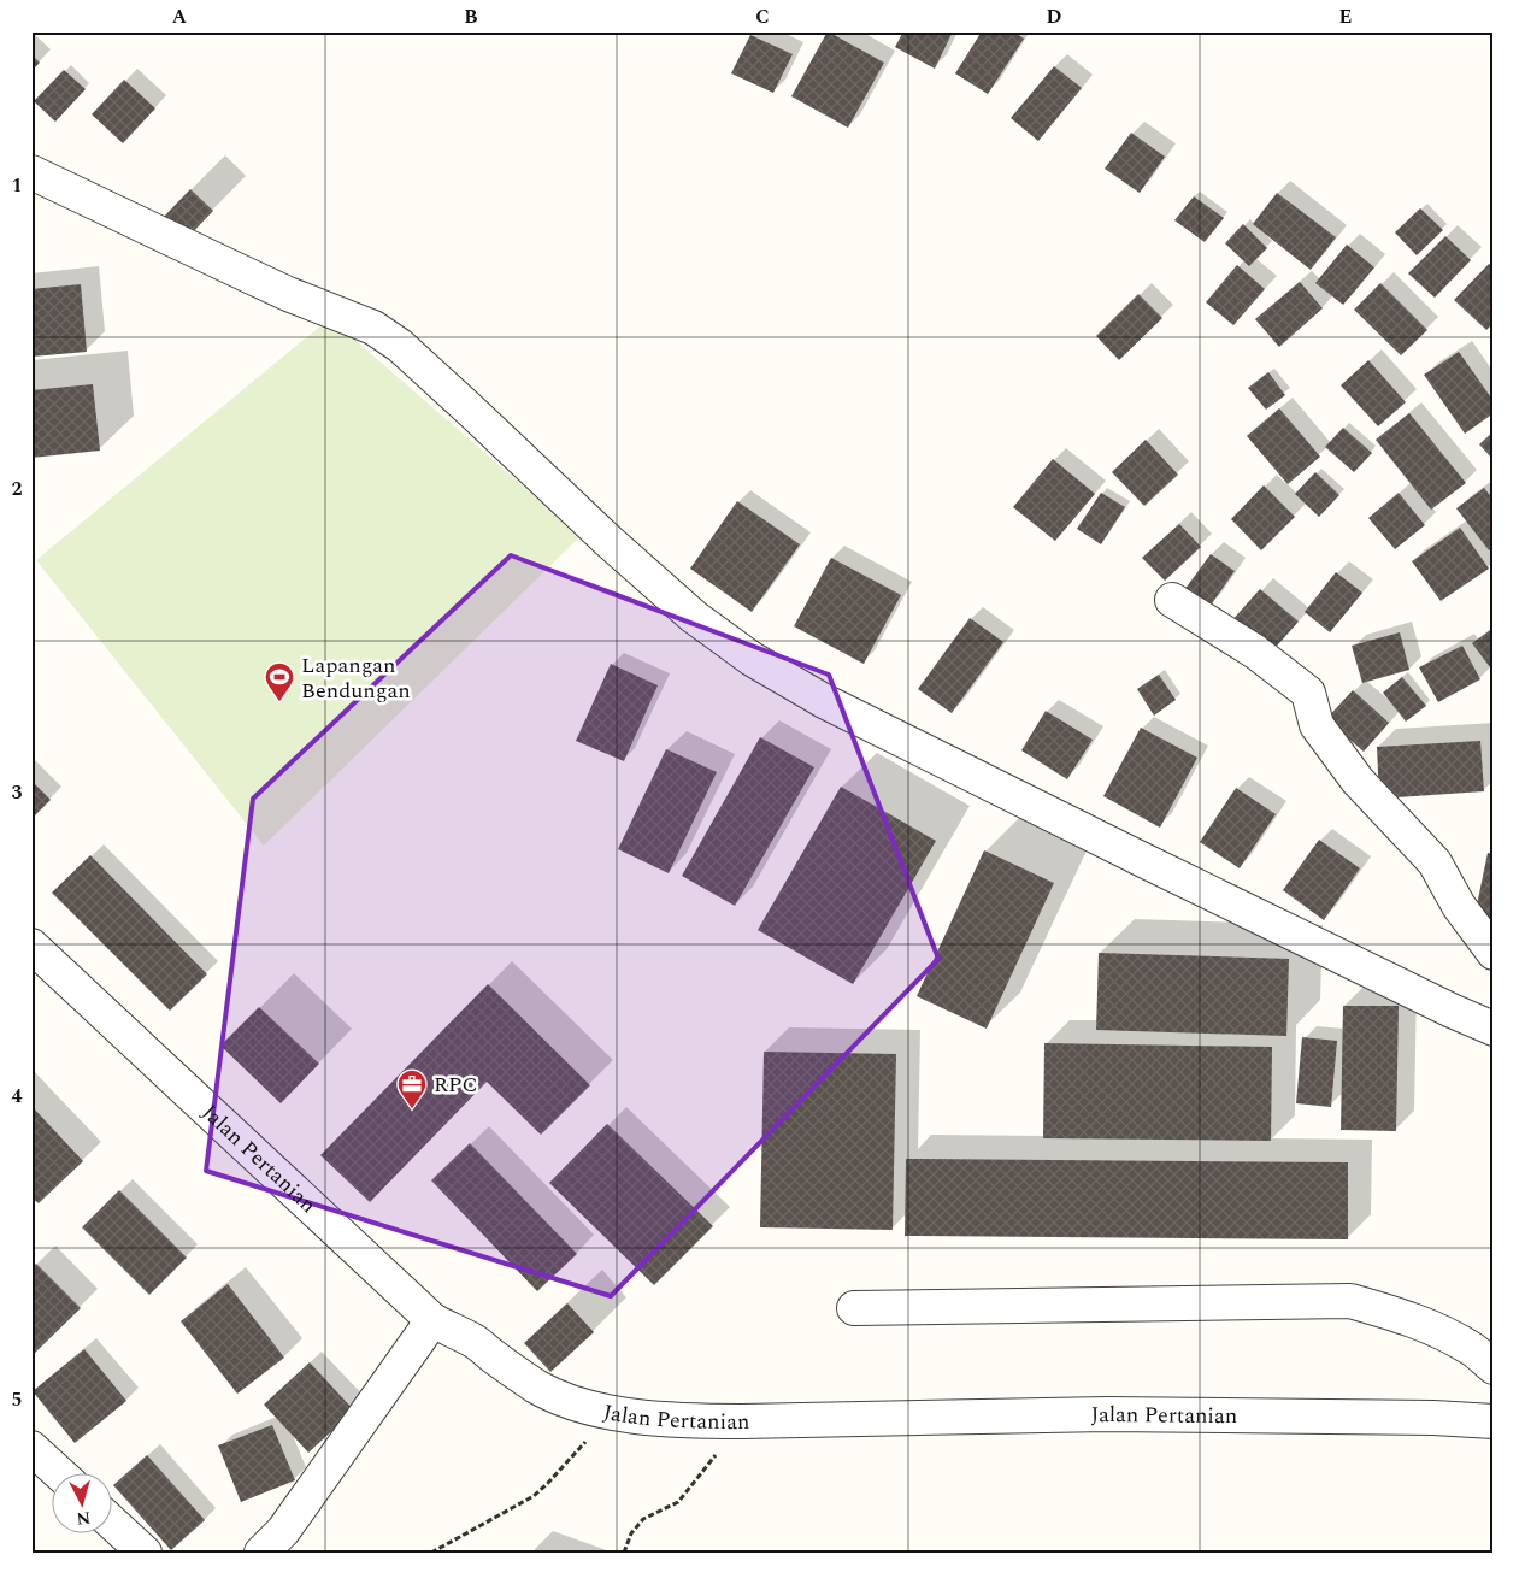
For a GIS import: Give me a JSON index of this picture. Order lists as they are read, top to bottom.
{
  "streets": {
    "street": ["Jalan Pertanian"]
  },
  "places": {
    "sports": ["Lapangan Bendungan"],
    "office": ["RPC"]
  },
  "north": "bottom",
  "grid": {
    "columns": [
      "A",
      "B",
      "C",
      "D",
      "E"
    ],
    "rows": [
      "1",
      "2",
      "3",
      "4",
      "5"
    ]
  }
}
